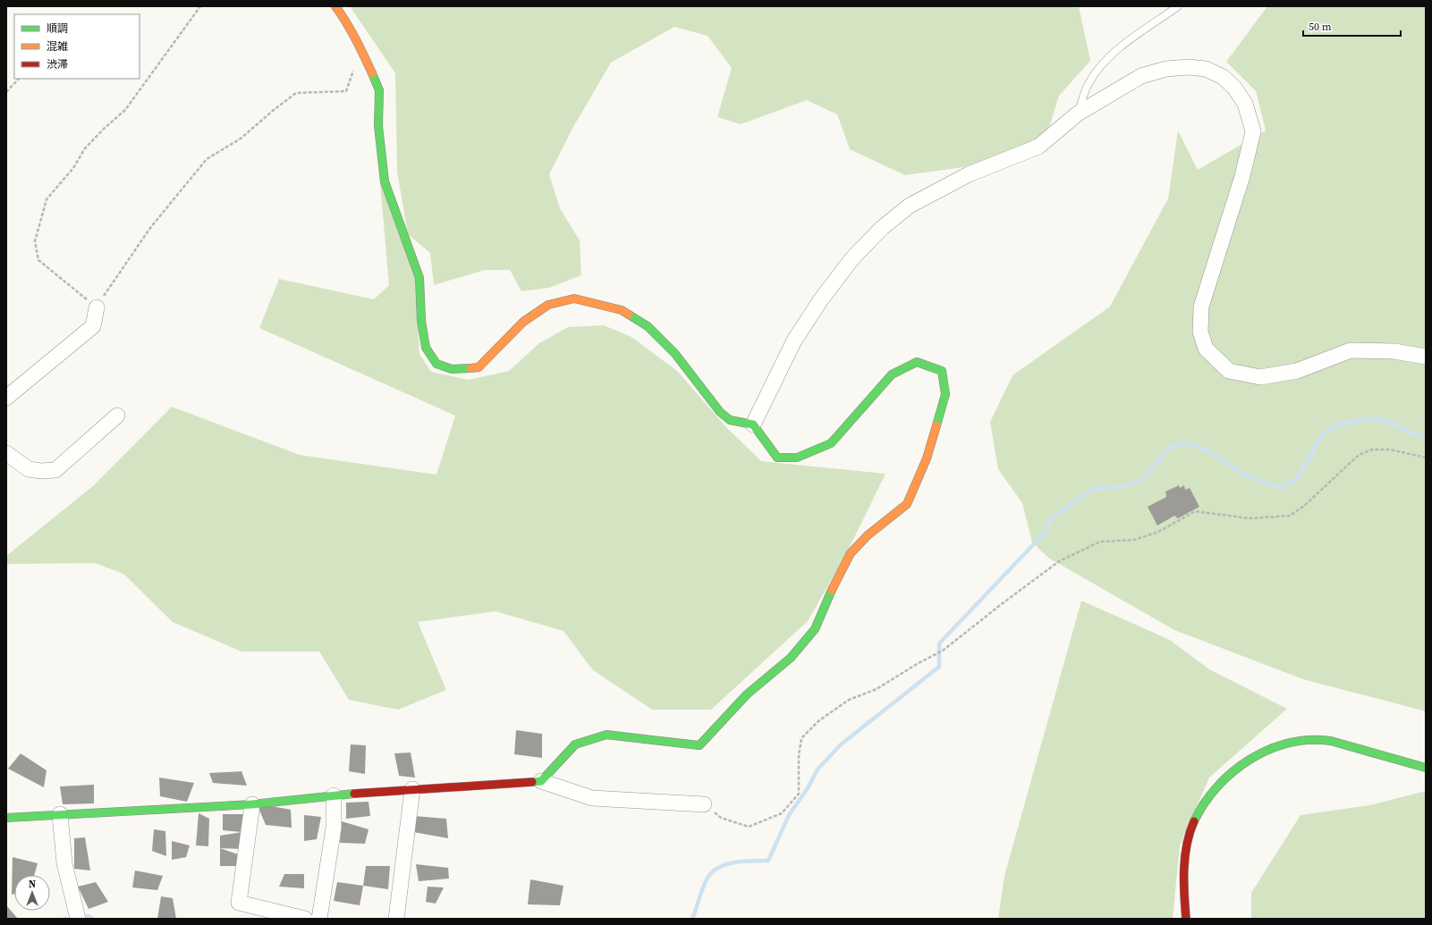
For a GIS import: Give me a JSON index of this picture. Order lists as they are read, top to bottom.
{
  "legend": ["順調", "混雑", "渋滞"],
  "scale_bar": "50 m",
  "north": "top"
}
